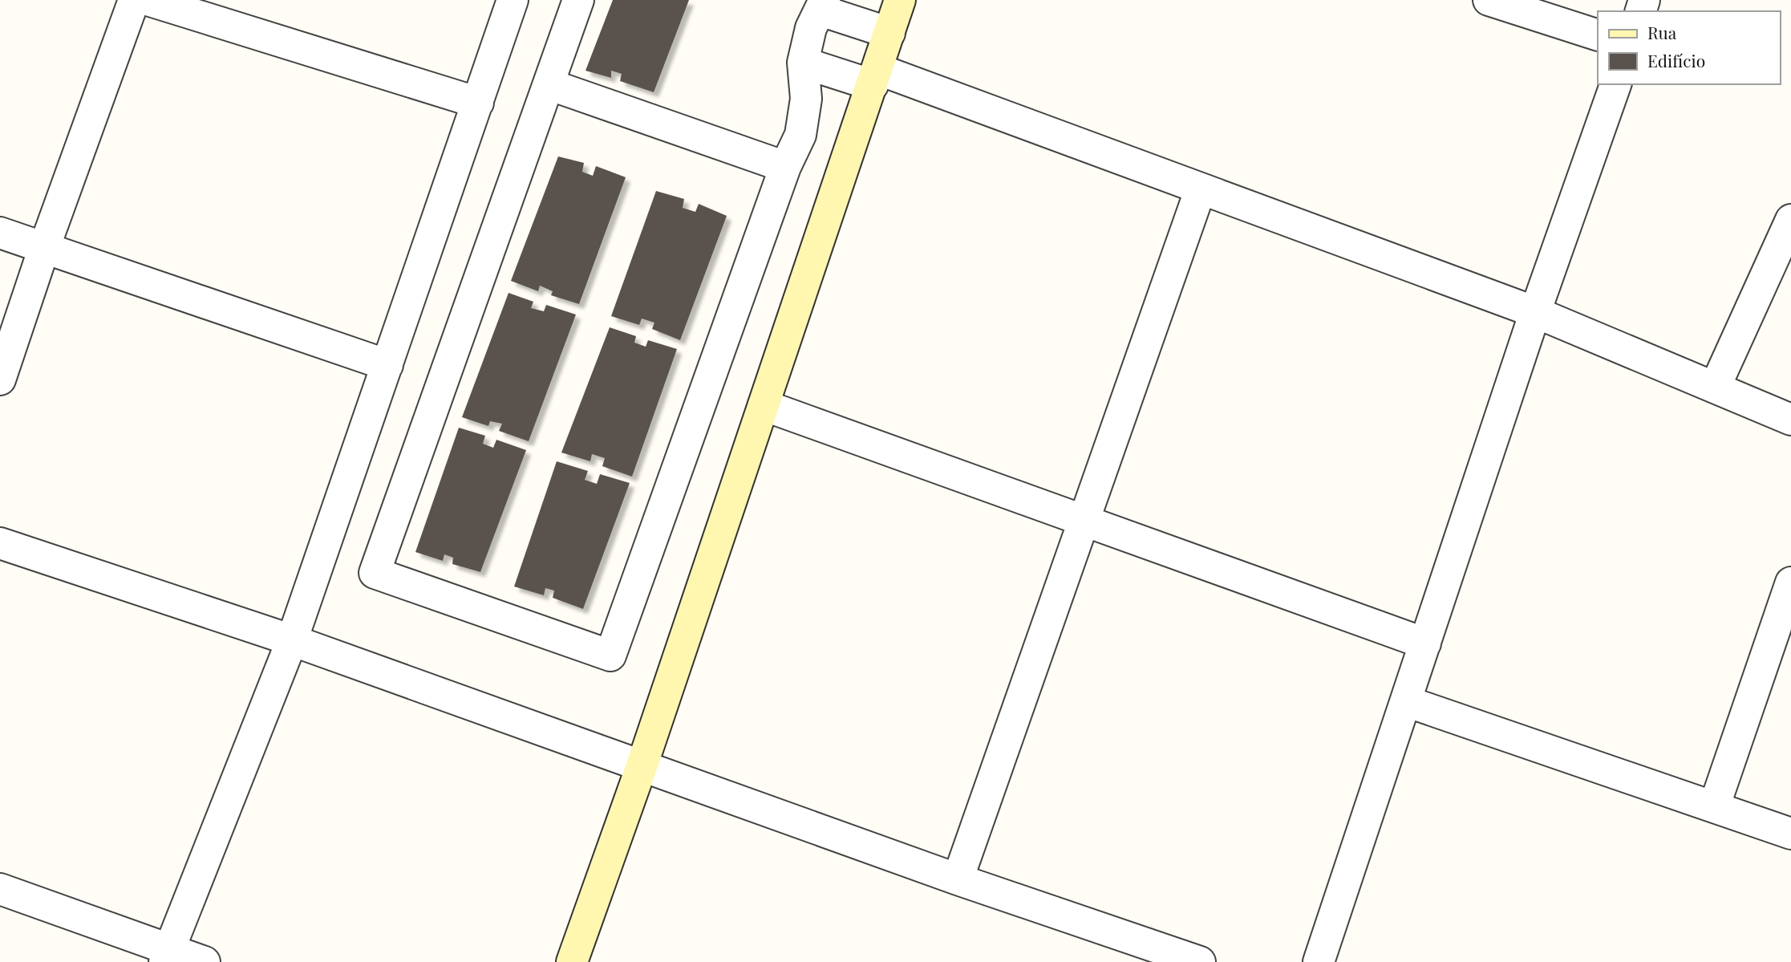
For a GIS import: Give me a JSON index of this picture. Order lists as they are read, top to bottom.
{
  "legend": ["Rua", "Edifício"]
}
